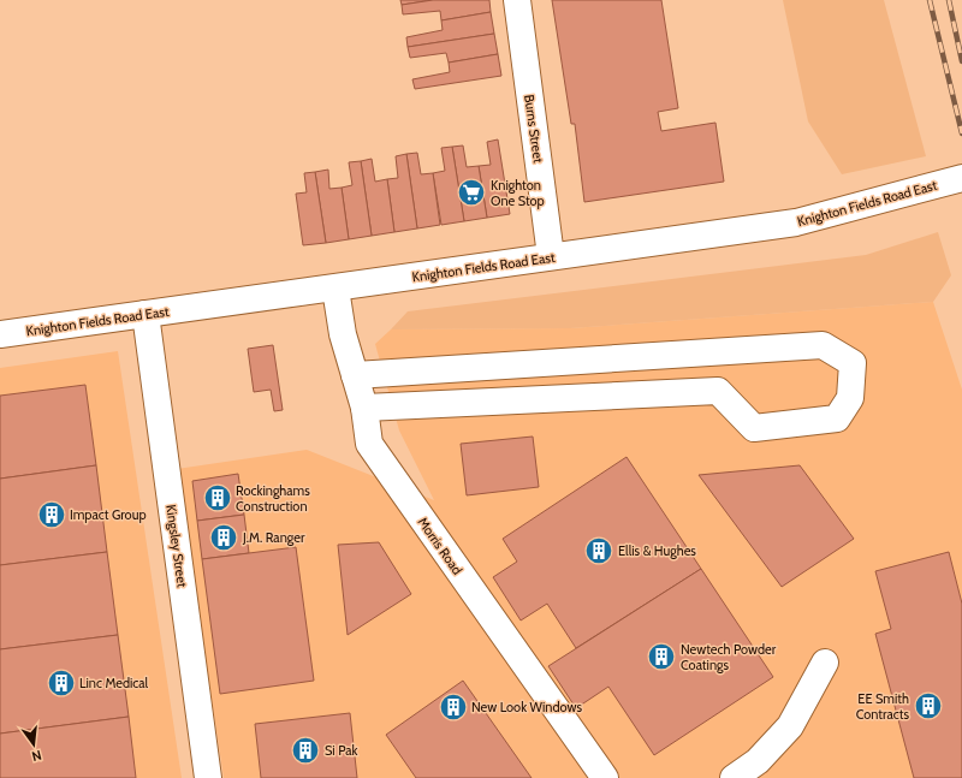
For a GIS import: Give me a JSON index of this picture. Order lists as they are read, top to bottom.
{
  "streets": {
    "street": [
      "Burns Street",
      "Knighton Fields Road East",
      "Kingsley Street",
      "Morris Road"
    ]
  },
  "crossings": [
    ["Burns Street", "Knighton Fields Road East"],
    ["Knighton Fields Road East", "Kingsley Street"],
    ["Knighton Fields Road East", "Morris Road"]
  ],
  "places": {
    "supermarket": ["Knighton One Stop"],
    "building": [
      "Rockinghams Construction",
      "Impact Group",
      "J.M. Ranger",
      "Ellis & Hughes",
      "Newtech Powder Coatings",
      "Linc Medical",
      "EE Smith Contracts",
      "New Look Windows",
      "Si Pak"
    ]
  },
  "north": "bottom"
}
